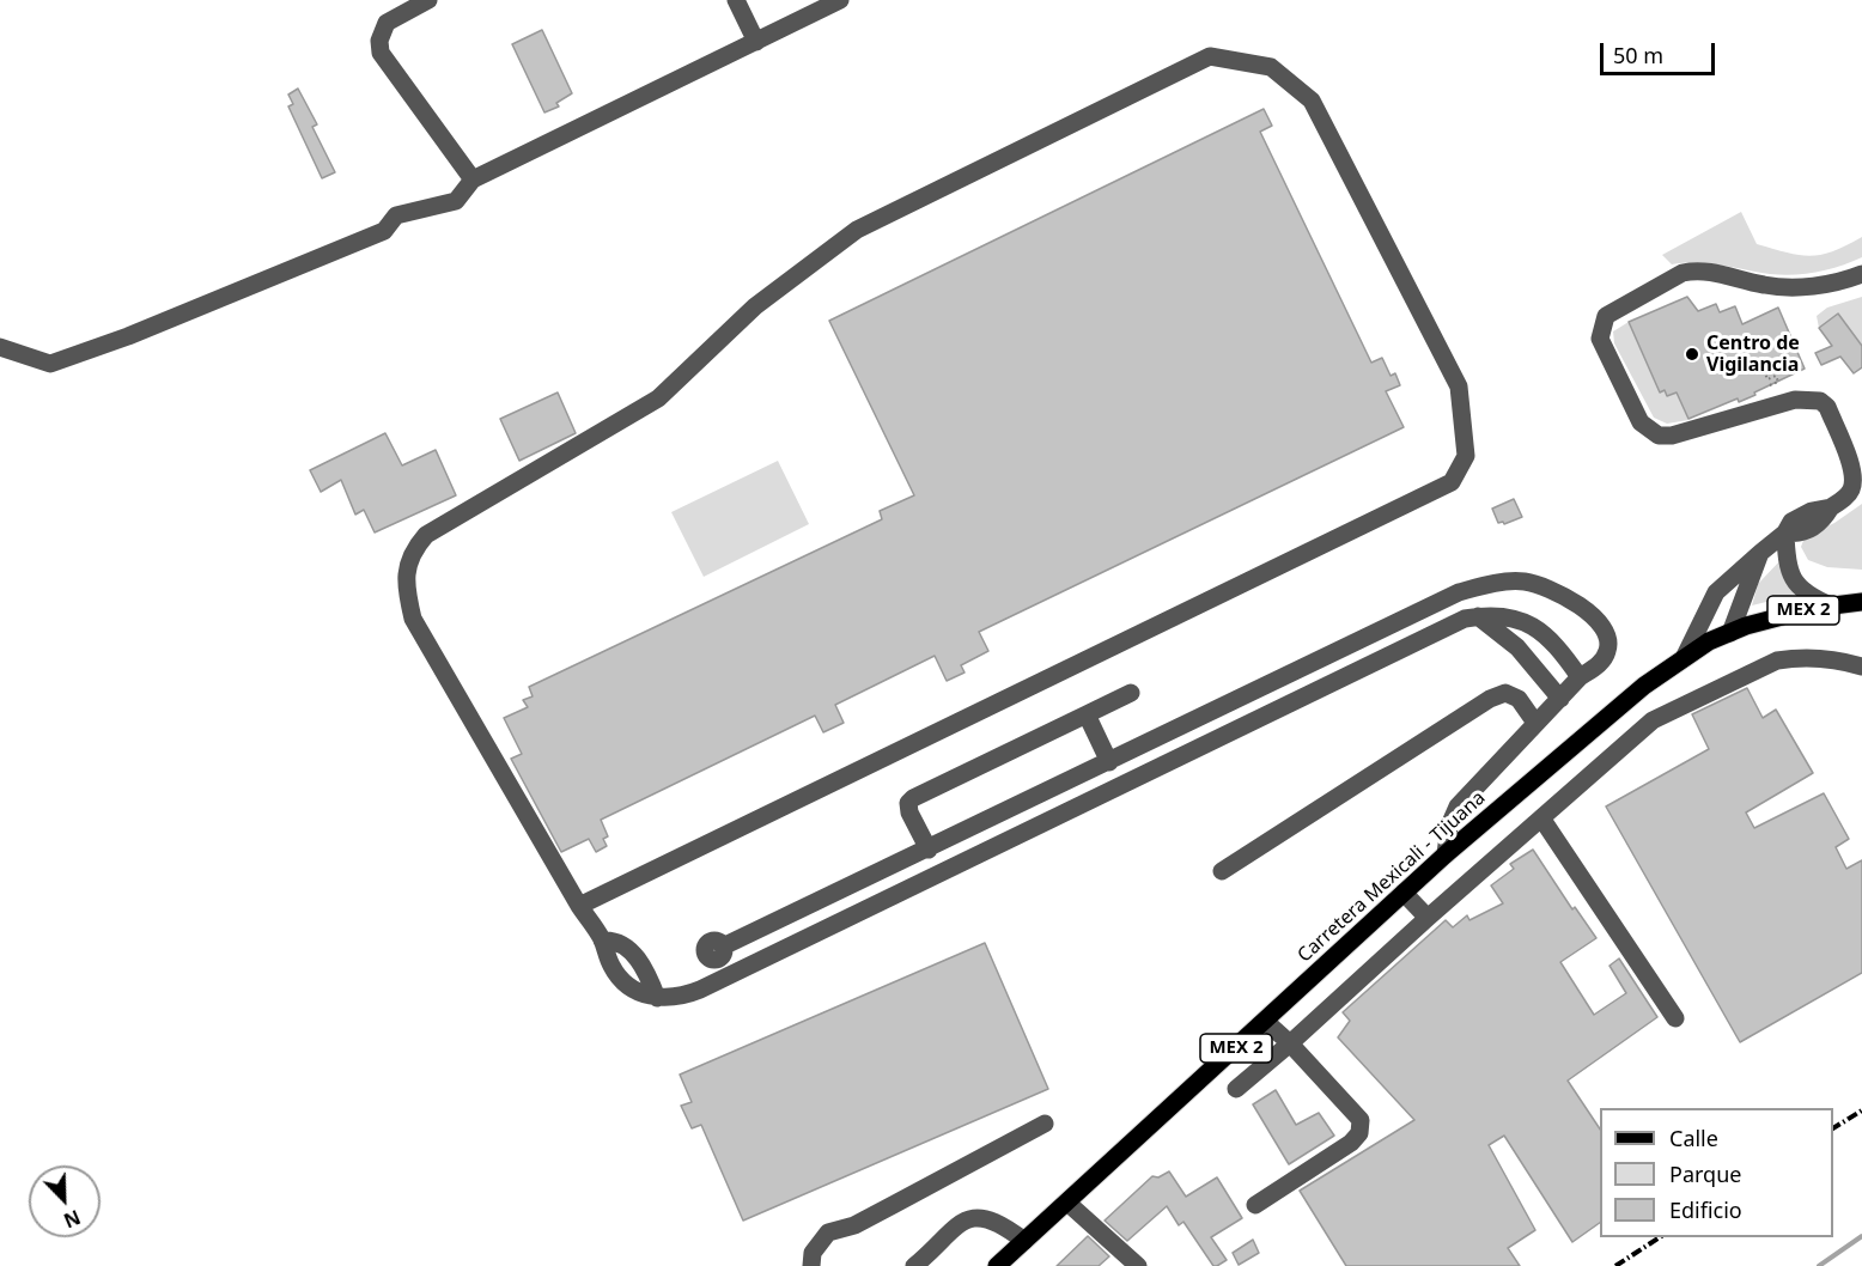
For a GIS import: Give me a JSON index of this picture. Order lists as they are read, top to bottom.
{
  "streets": {
    "main road": ["MEX 2", "Carretera Mexicali - Tijuana"]
  },
  "places": ["Centro de Vigilancia"],
  "legend": ["Calle", "Parque", "Edificio"],
  "scale_bar": "50 m",
  "north": "bottom right"
}
